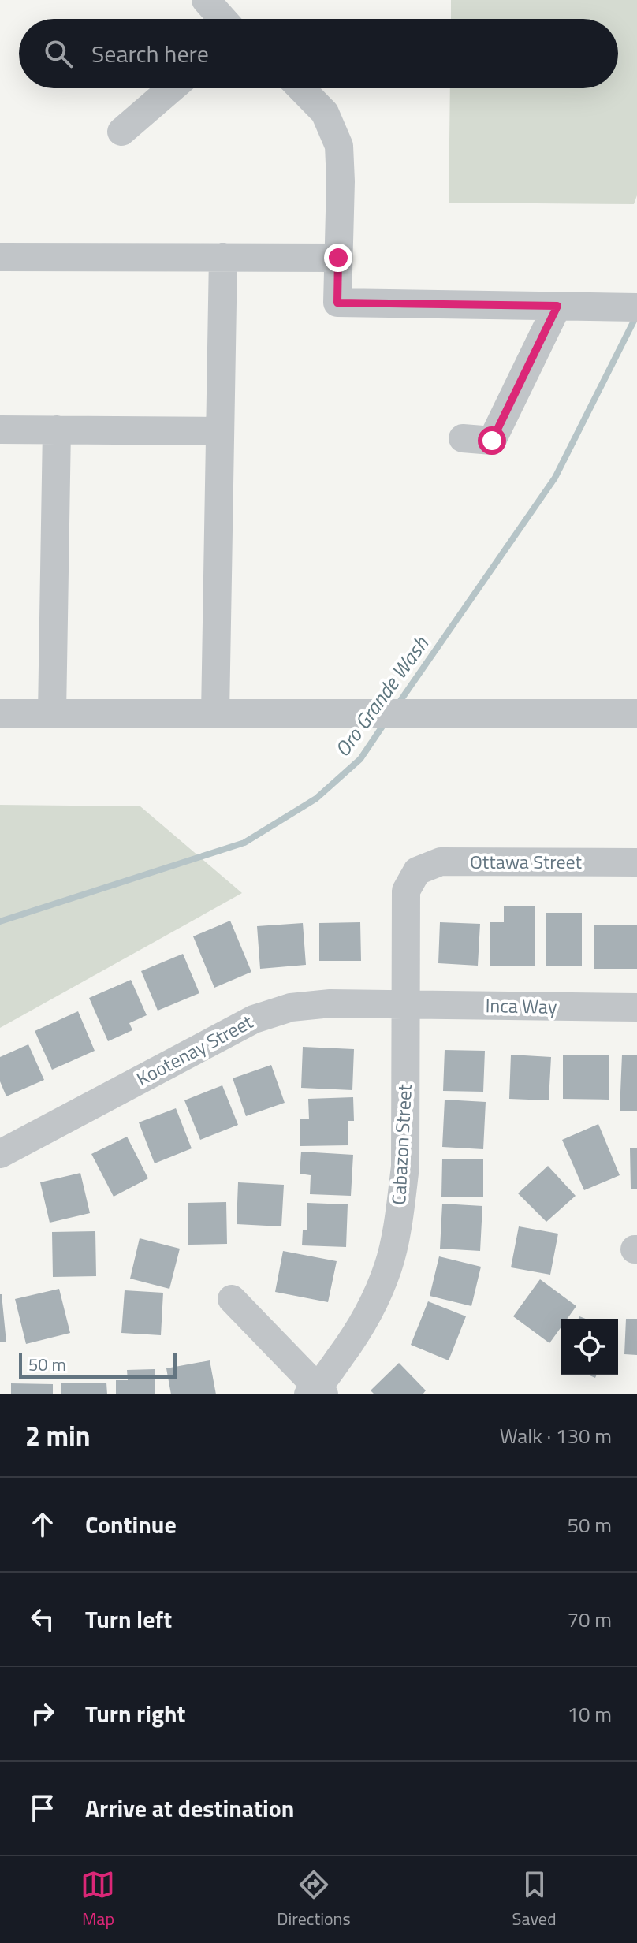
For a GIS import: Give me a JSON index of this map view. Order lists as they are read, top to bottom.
{
  "streets": {
    "street": [
      "Ottawa Street",
      "Inca Way",
      "Kootenay Street",
      "Cabazon Street"
    ]
  },
  "crossings": [
    ["Ottawa Street", "Cabazon Street"],
    ["Inca Way", "Kootenay Street"],
    ["Inca Way", "Cabazon Street"],
    ["Kootenay Street", "Cabazon Street"]
  ],
  "water": ["Oro Grande Wash"],
  "scale_bar": "50 m",
  "page": {
    "search": "Search here",
    "scale": "50 m",
    "heading": ["2 min", "Walk · 130 m"],
    "list": [
      ["Continue", "50 m"],
      ["Turn left", "70 m"],
      ["Turn right", "10 m"],
      "Arrive at destination"
    ],
    "nav": ["Map", "Directions", "Saved"]
  }
}
